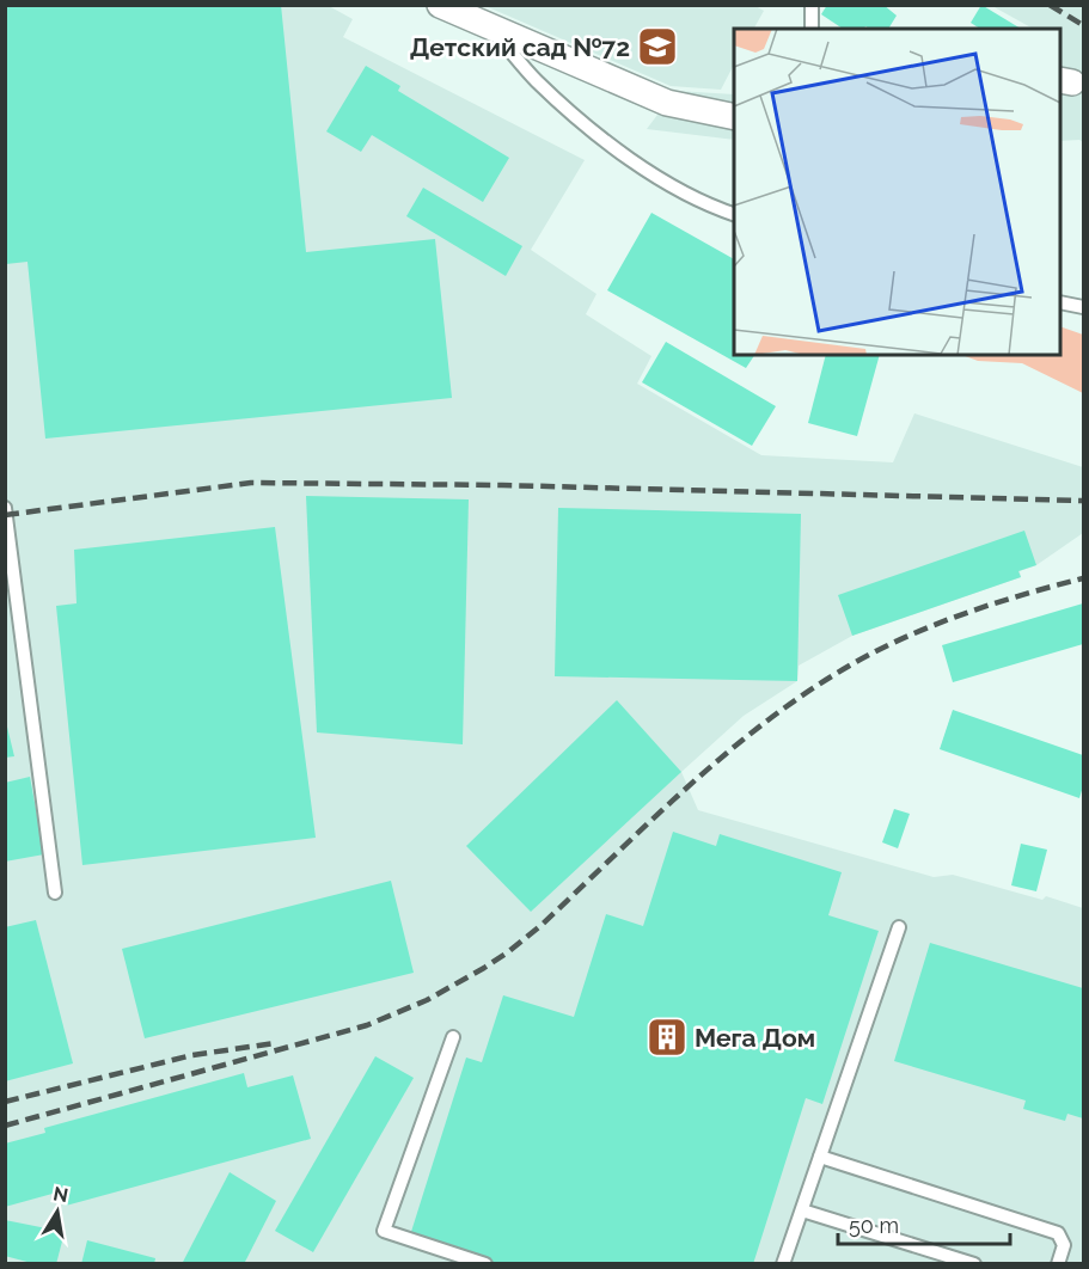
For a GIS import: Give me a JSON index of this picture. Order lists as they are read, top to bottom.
{
  "places": {
    "school or university": ["Детский сад №72"],
    "building": ["Мега Дом"]
  },
  "scale_bar": "50 m",
  "north": "top"
}
